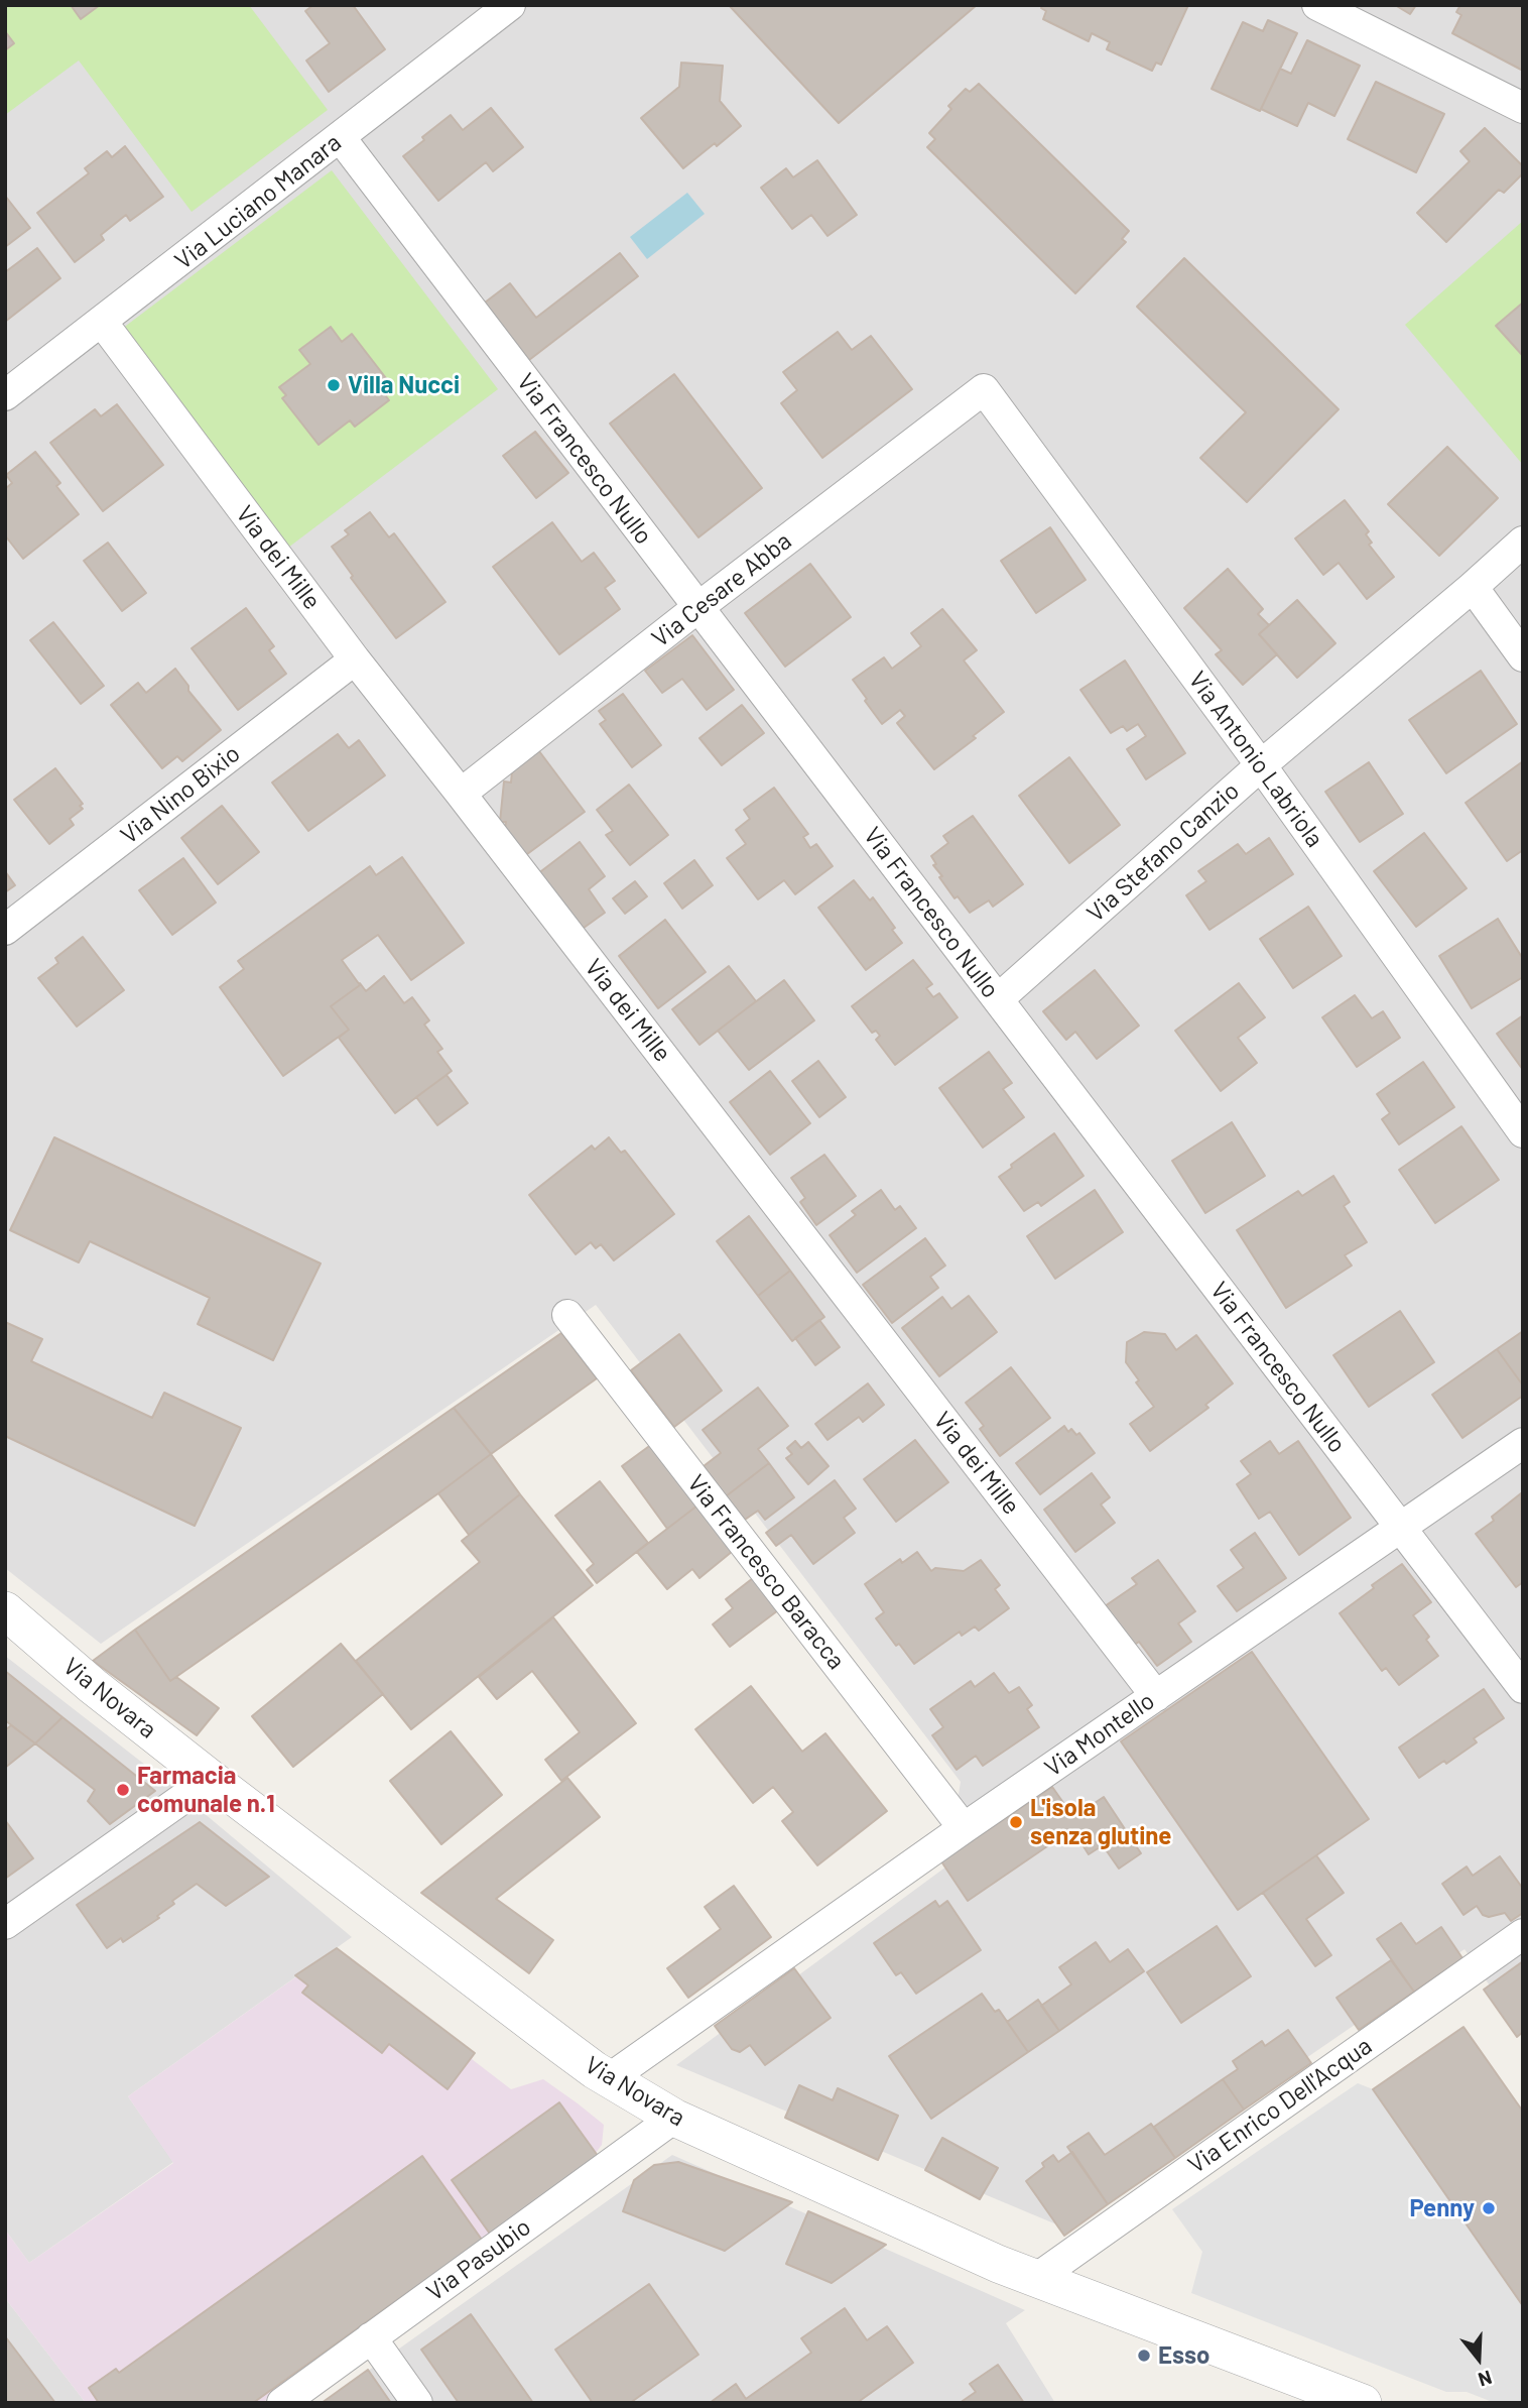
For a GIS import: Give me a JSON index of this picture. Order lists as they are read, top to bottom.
{
  "streets": {
    "street": [
      "Via Luciano Manara",
      "Via Francesco Nullo",
      "Via dei Mille",
      "Via Cesare Abba",
      "Via Antonio Labriola",
      "Via Nino Bixio",
      "Via Stefano Canzio",
      "Via Francesco Baracca",
      "Via Novara",
      "Via Montello",
      "Via Enrico Dell'Acqua",
      "Via Pasubio"
    ]
  },
  "crossings": [
    ["Via Luciano Manara", "Via Francesco Nullo"],
    ["Via Luciano Manara", "Via dei Mille"],
    ["Via Francesco Nullo", "Via Cesare Abba"],
    ["Via Francesco Nullo", "Via Stefano Canzio"],
    ["Via Francesco Nullo", "Via Montello"],
    ["Via dei Mille", "Via Cesare Abba"],
    ["Via dei Mille", "Via Nino Bixio"],
    ["Via dei Mille", "Via Montello"],
    ["Via Cesare Abba", "Via Antonio Labriola"],
    ["Via Antonio Labriola", "Via Stefano Canzio"],
    ["Via Francesco Baracca", "Via Montello"],
    ["Via Novara", "Via Montello"],
    ["Via Novara", "Via Enrico Dell'Acqua"],
    ["Via Novara", "Via Pasubio"]
  ],
  "places": [
    "Villa Nucci",
    "Farmacia comunale n.1",
    "L'isola senza glutine",
    "Penny",
    "Esso"
  ],
  "north": "bottom"
}
